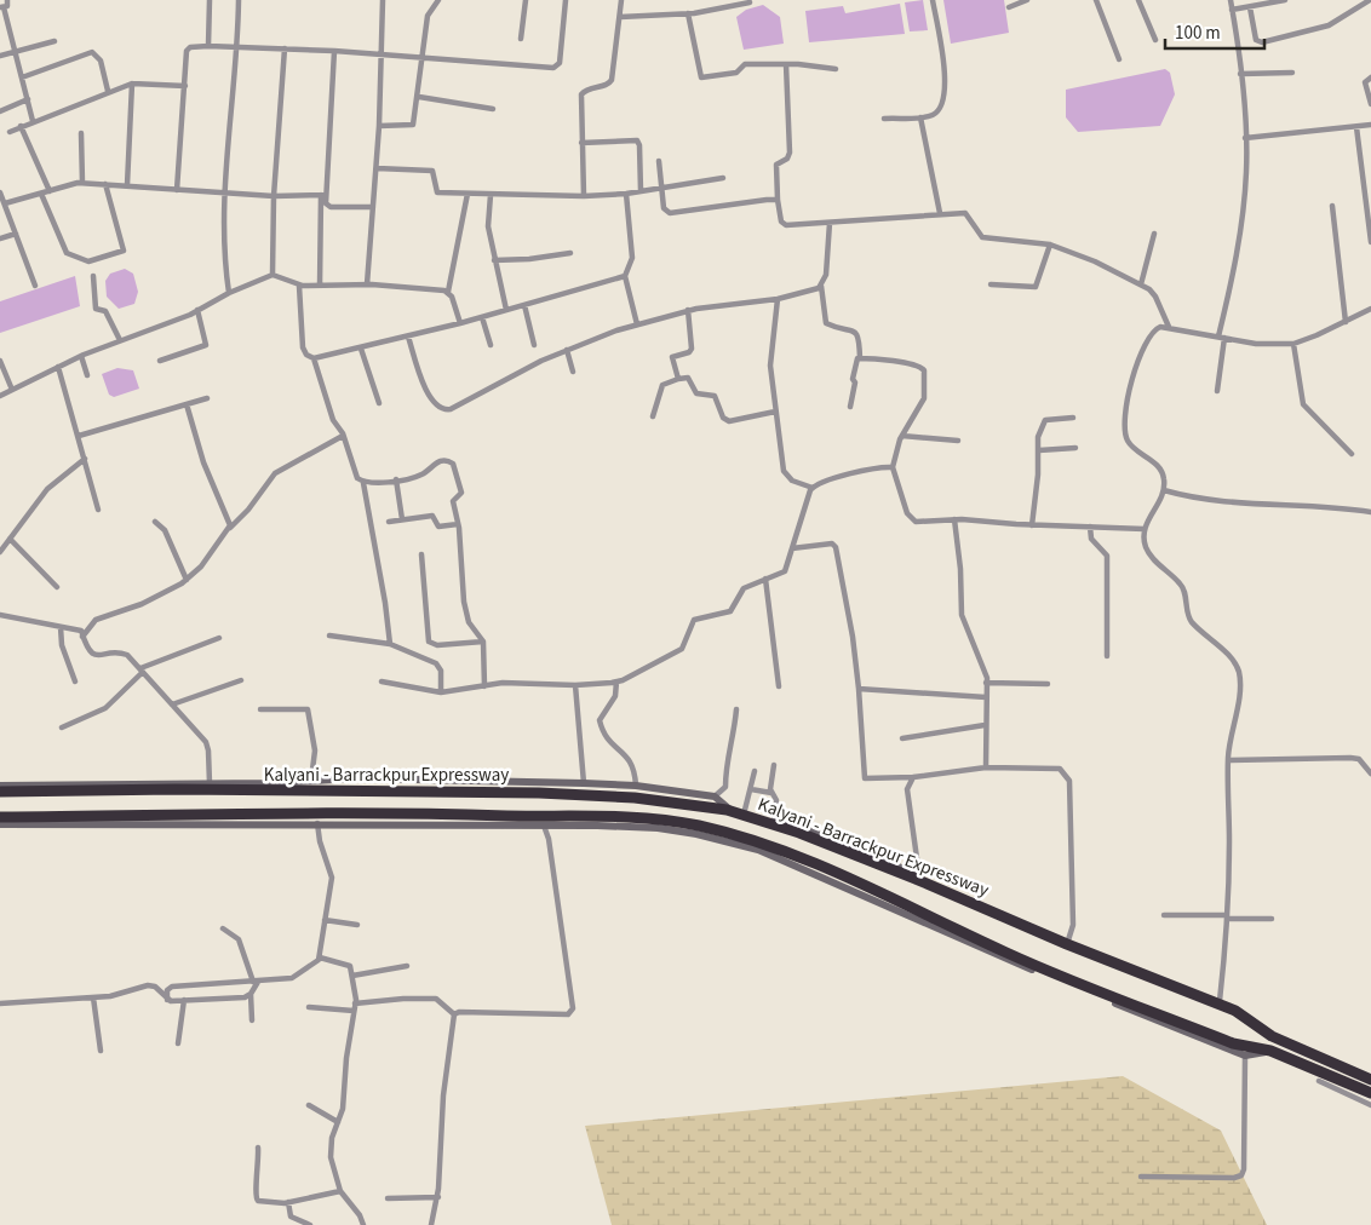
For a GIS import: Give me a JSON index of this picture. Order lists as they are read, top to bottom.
{
  "streets": {
    "highway": ["Kalyani - Barrackpur Expressway"]
  },
  "scale_bar": "100 m"
}
